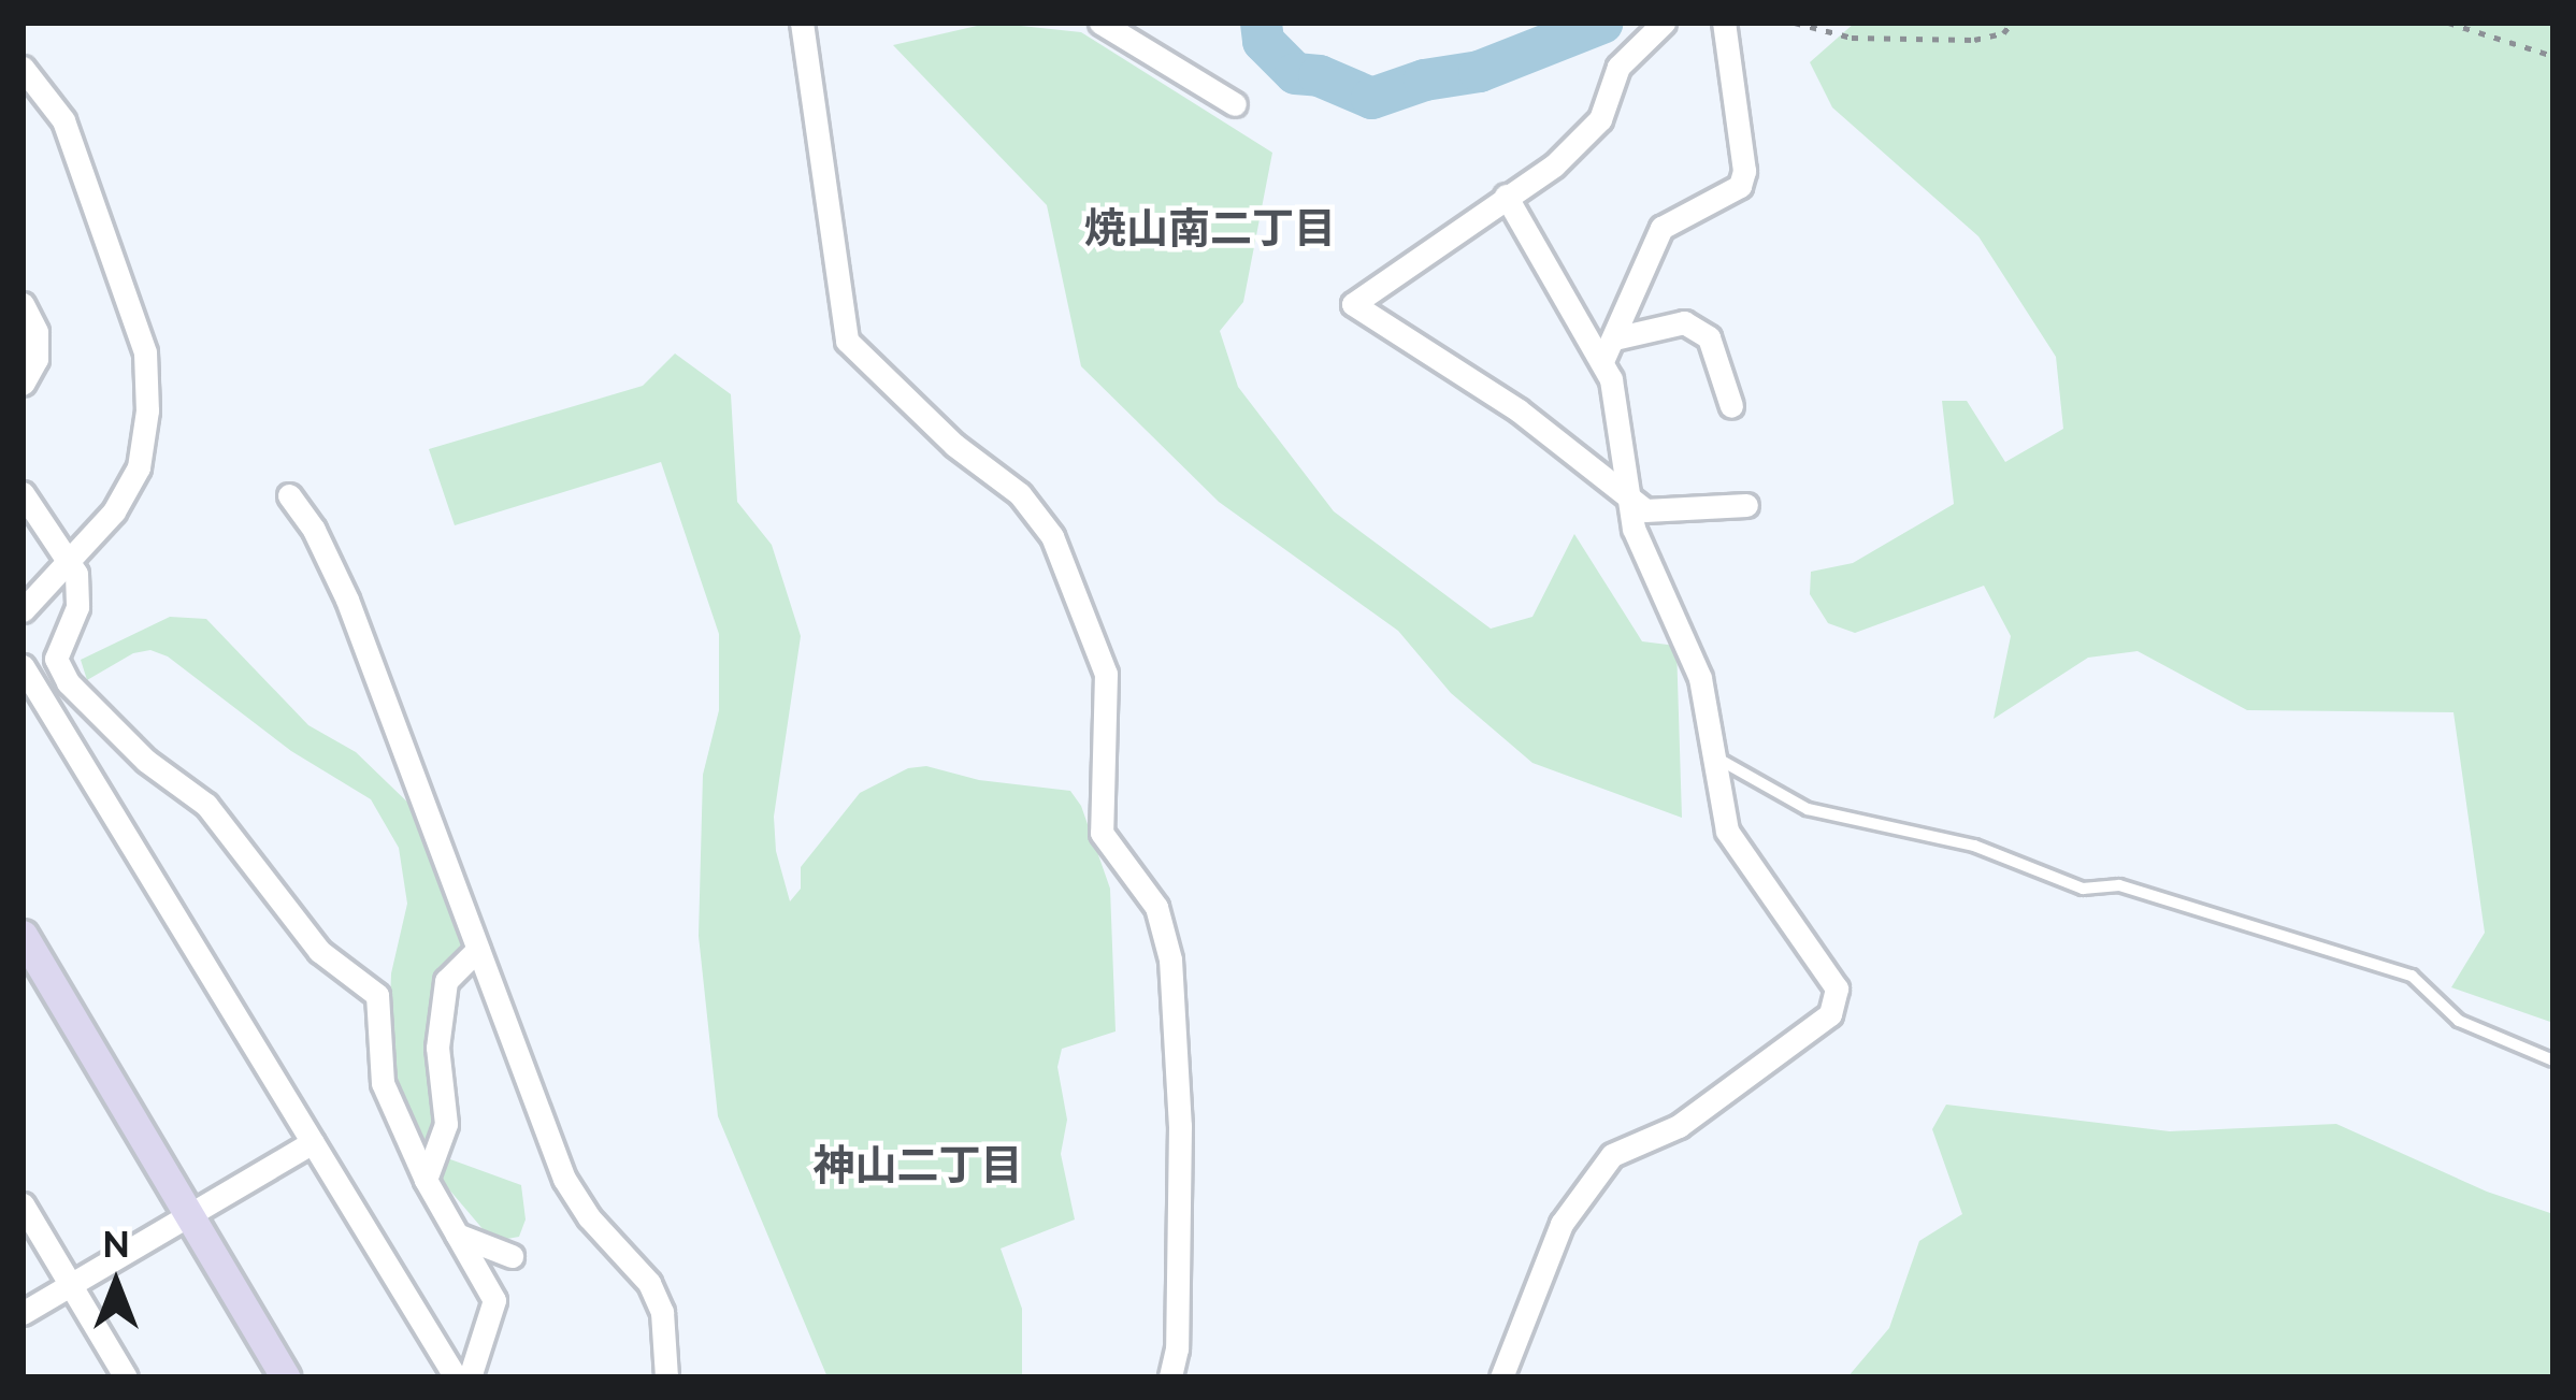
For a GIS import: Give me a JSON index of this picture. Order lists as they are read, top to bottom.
{
  "districts": ["焼山南二丁目", "神山二丁目"],
  "north": "top"
}
